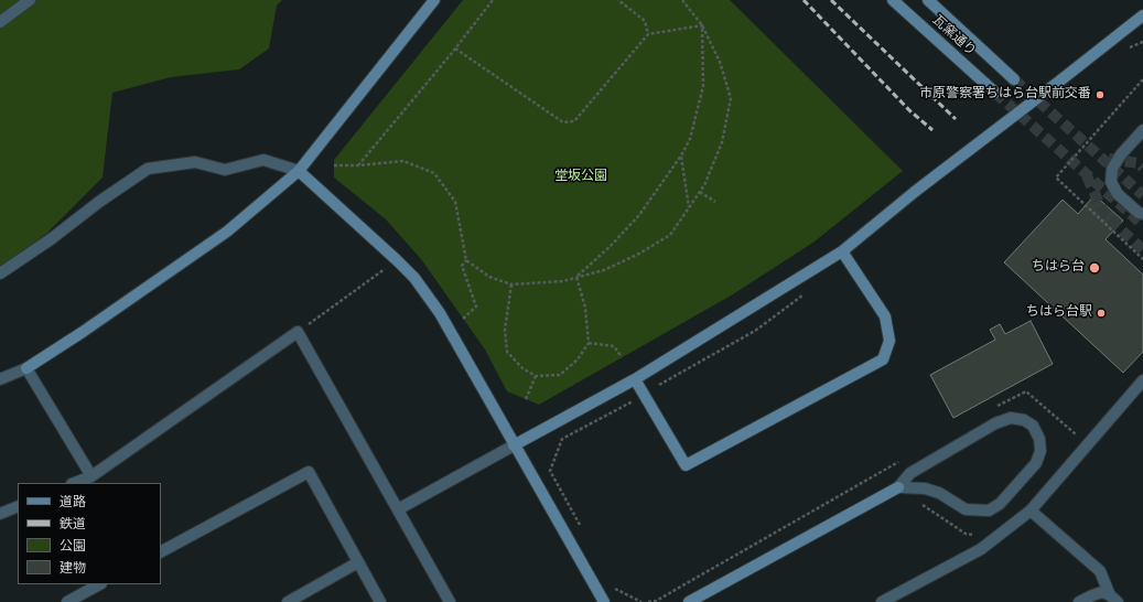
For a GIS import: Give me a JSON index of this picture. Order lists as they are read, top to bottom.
{
  "streets": {
    "street": ["瓦窯通り"]
  },
  "parks": ["堂坂公園"],
  "places": ["市原警察署ちはら台駅前交番", "ちはら台", "ちはら台駅"],
  "legend": [
    "道路",
    "鉄道",
    "公園",
    "建物"
  ]
}
